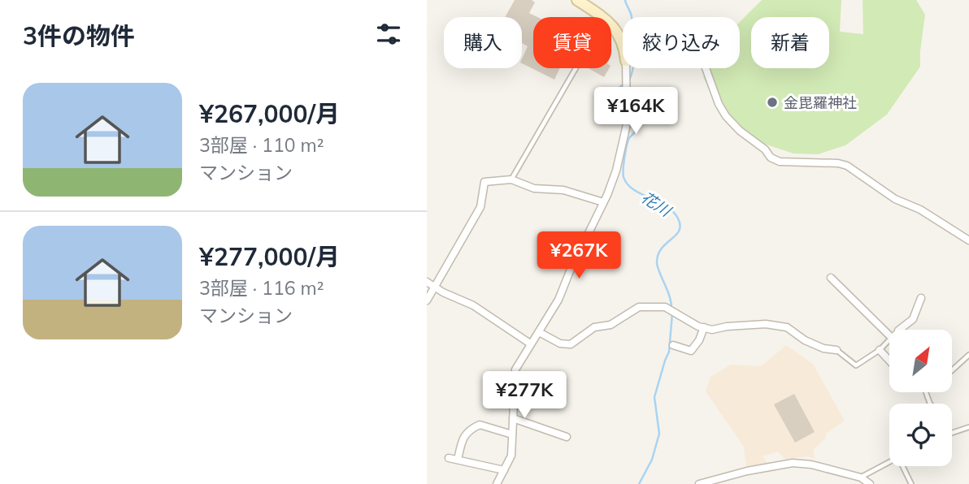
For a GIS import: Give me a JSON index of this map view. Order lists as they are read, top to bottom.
{
  "water": ["花川"],
  "places": ["金毘羅神社"],
  "north": "top right",
  "page": {
    "heading": "3件の物件",
    "chip": [
      "購入",
      "賃貸",
      "絞り込み",
      "新着"
    ],
    "list": [
      {
        "name": "¥267,000/月",
        "note": "3部屋 · 110 m² · マンション"
      },
      {
        "name": "¥277,000/月",
        "note": "3部屋 · 116 m² · マンション"
      }
    ],
    "price": ["¥164K", "¥267K", "¥277K"]
  }
}
